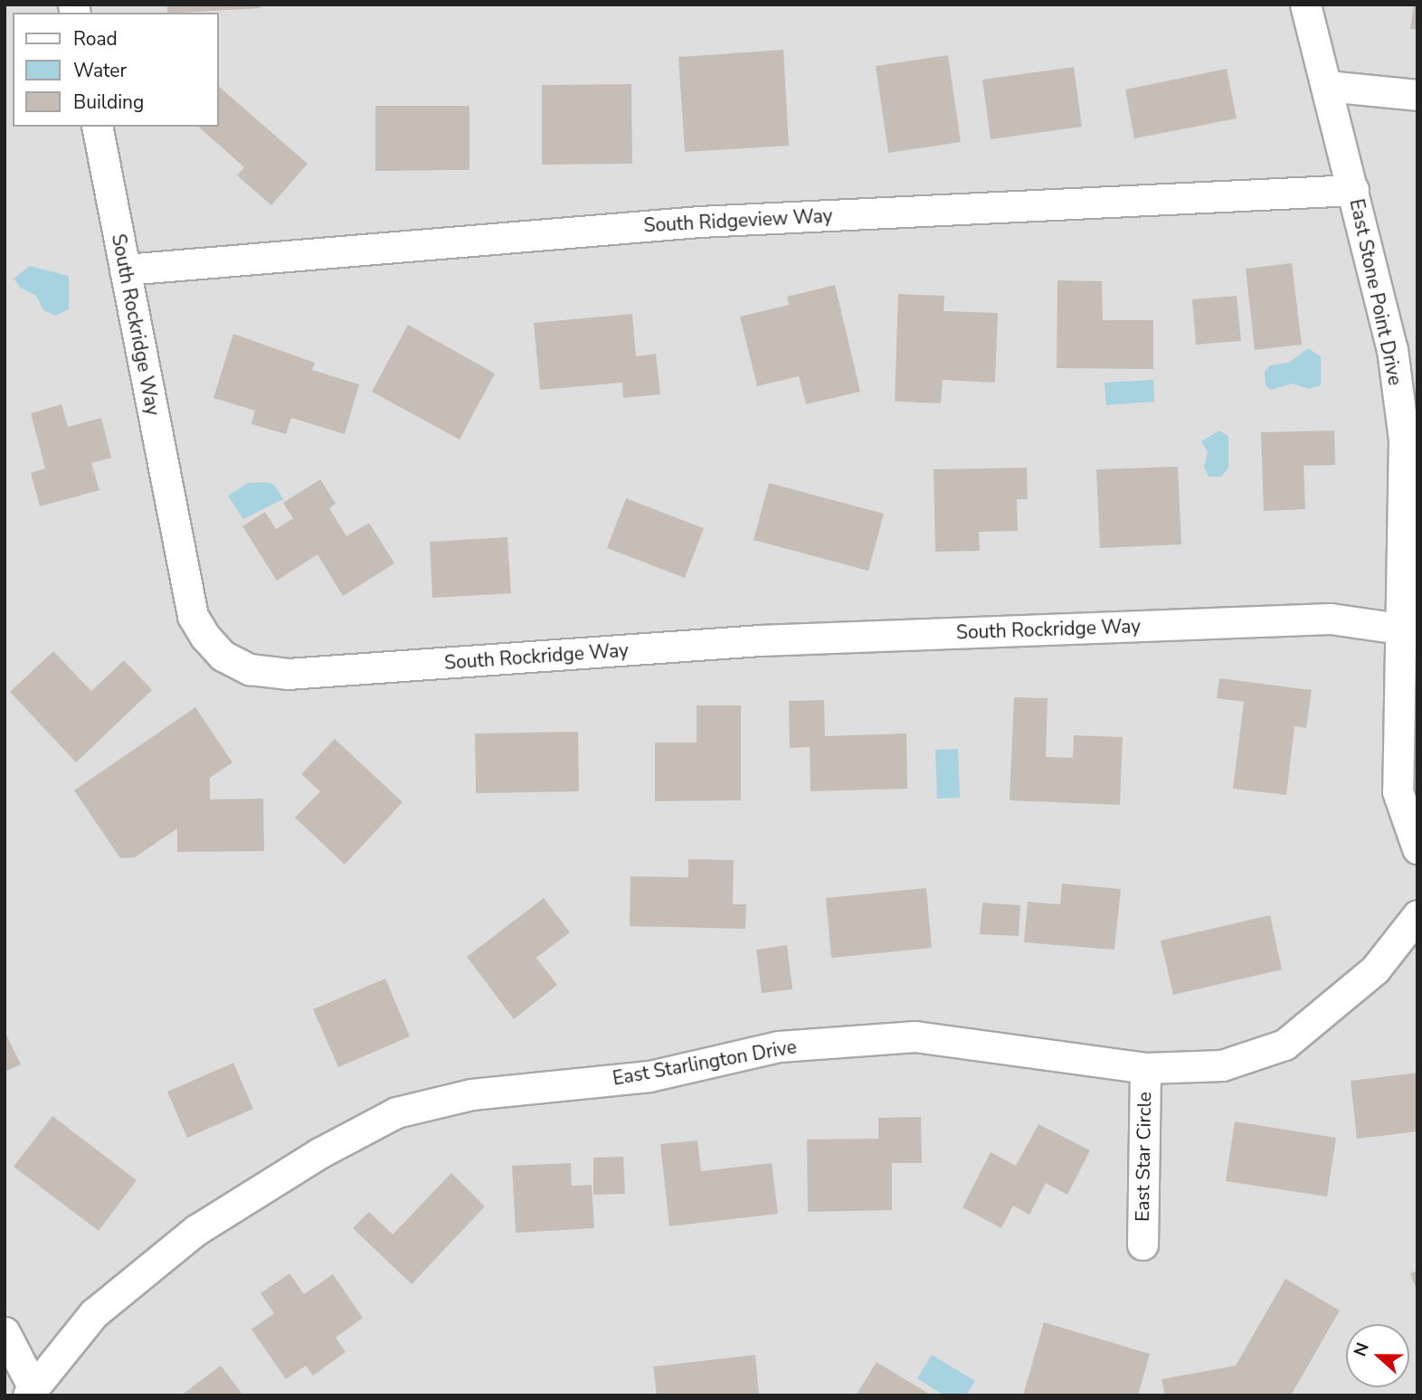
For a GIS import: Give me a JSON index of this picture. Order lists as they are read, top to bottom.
{
  "streets": {
    "street": [
      "South Ridgeview Way",
      "East Stone Point Drive",
      "South Rockridge Way",
      "East Starlington Drive",
      "East Star Circle"
    ]
  },
  "crossings": [
    ["South Ridgeview Way", "East Stone Point Drive"],
    ["South Ridgeview Way", "South Rockridge Way"],
    ["East Stone Point Drive", "South Rockridge Way"],
    ["East Starlington Drive", "East Star Circle"]
  ],
  "legend": ["Road", "Water", "Building"],
  "north": "left"
}
